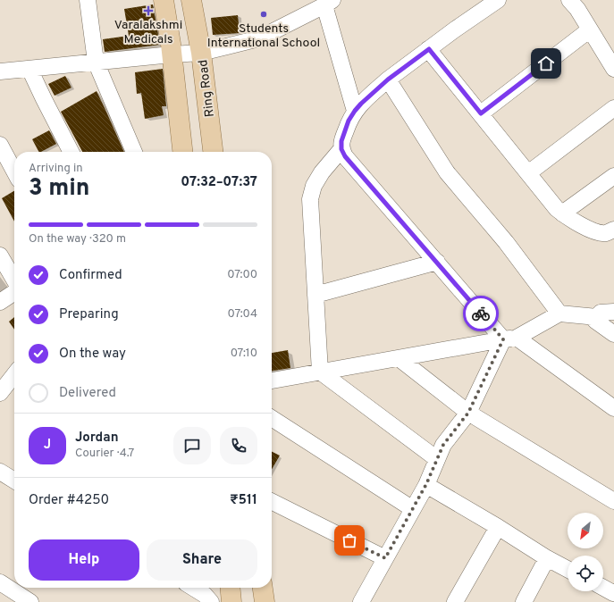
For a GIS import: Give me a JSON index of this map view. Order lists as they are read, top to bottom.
{
  "streets": {
    "main road": ["Ring Road"]
  },
  "places": {
    "health": ["Varalakshmi Medicals"],
    "other": ["Students International School"]
  },
  "north": "bottom left",
  "page": {
    "heading": ["3 min", "Arriving in", "07:32–07:37"],
    "panel": [
      "Jordan",
      "Courier · 4.7",
      "Order #4250",
      "₹511"
    ],
    "bar": "On the way · 320 m",
    "list": [
      ["Confirmed", "07:00"],
      ["Preparing", "07:04"],
      ["On the way", "07:10"],
      "Delivered"
    ],
    "round": "J",
    "buttons": ["Help", "Share"]
  }
}
